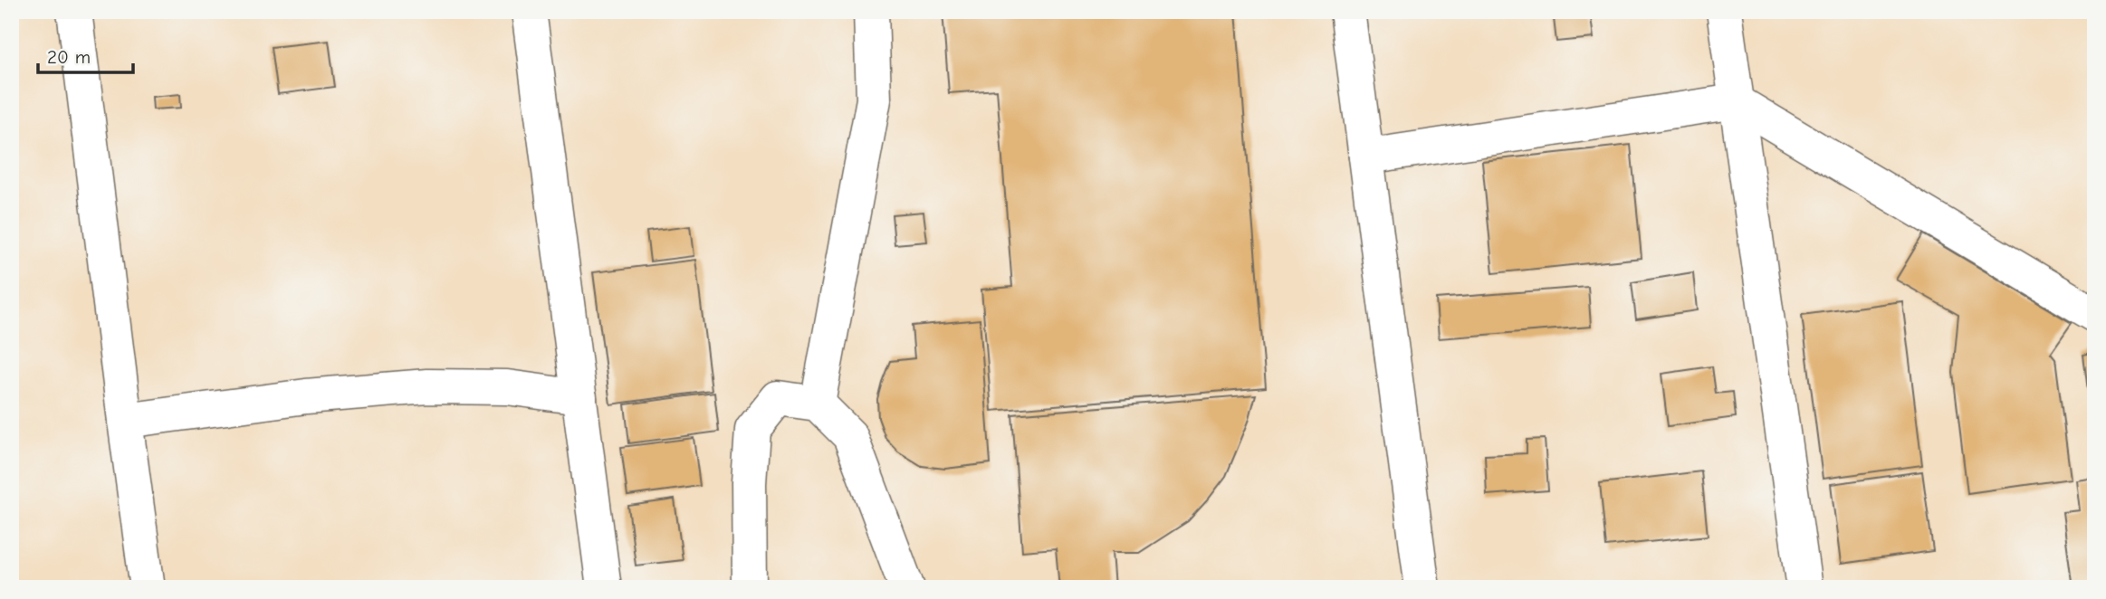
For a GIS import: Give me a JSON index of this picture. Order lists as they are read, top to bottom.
{
  "scale_bar": "20 m"
}
